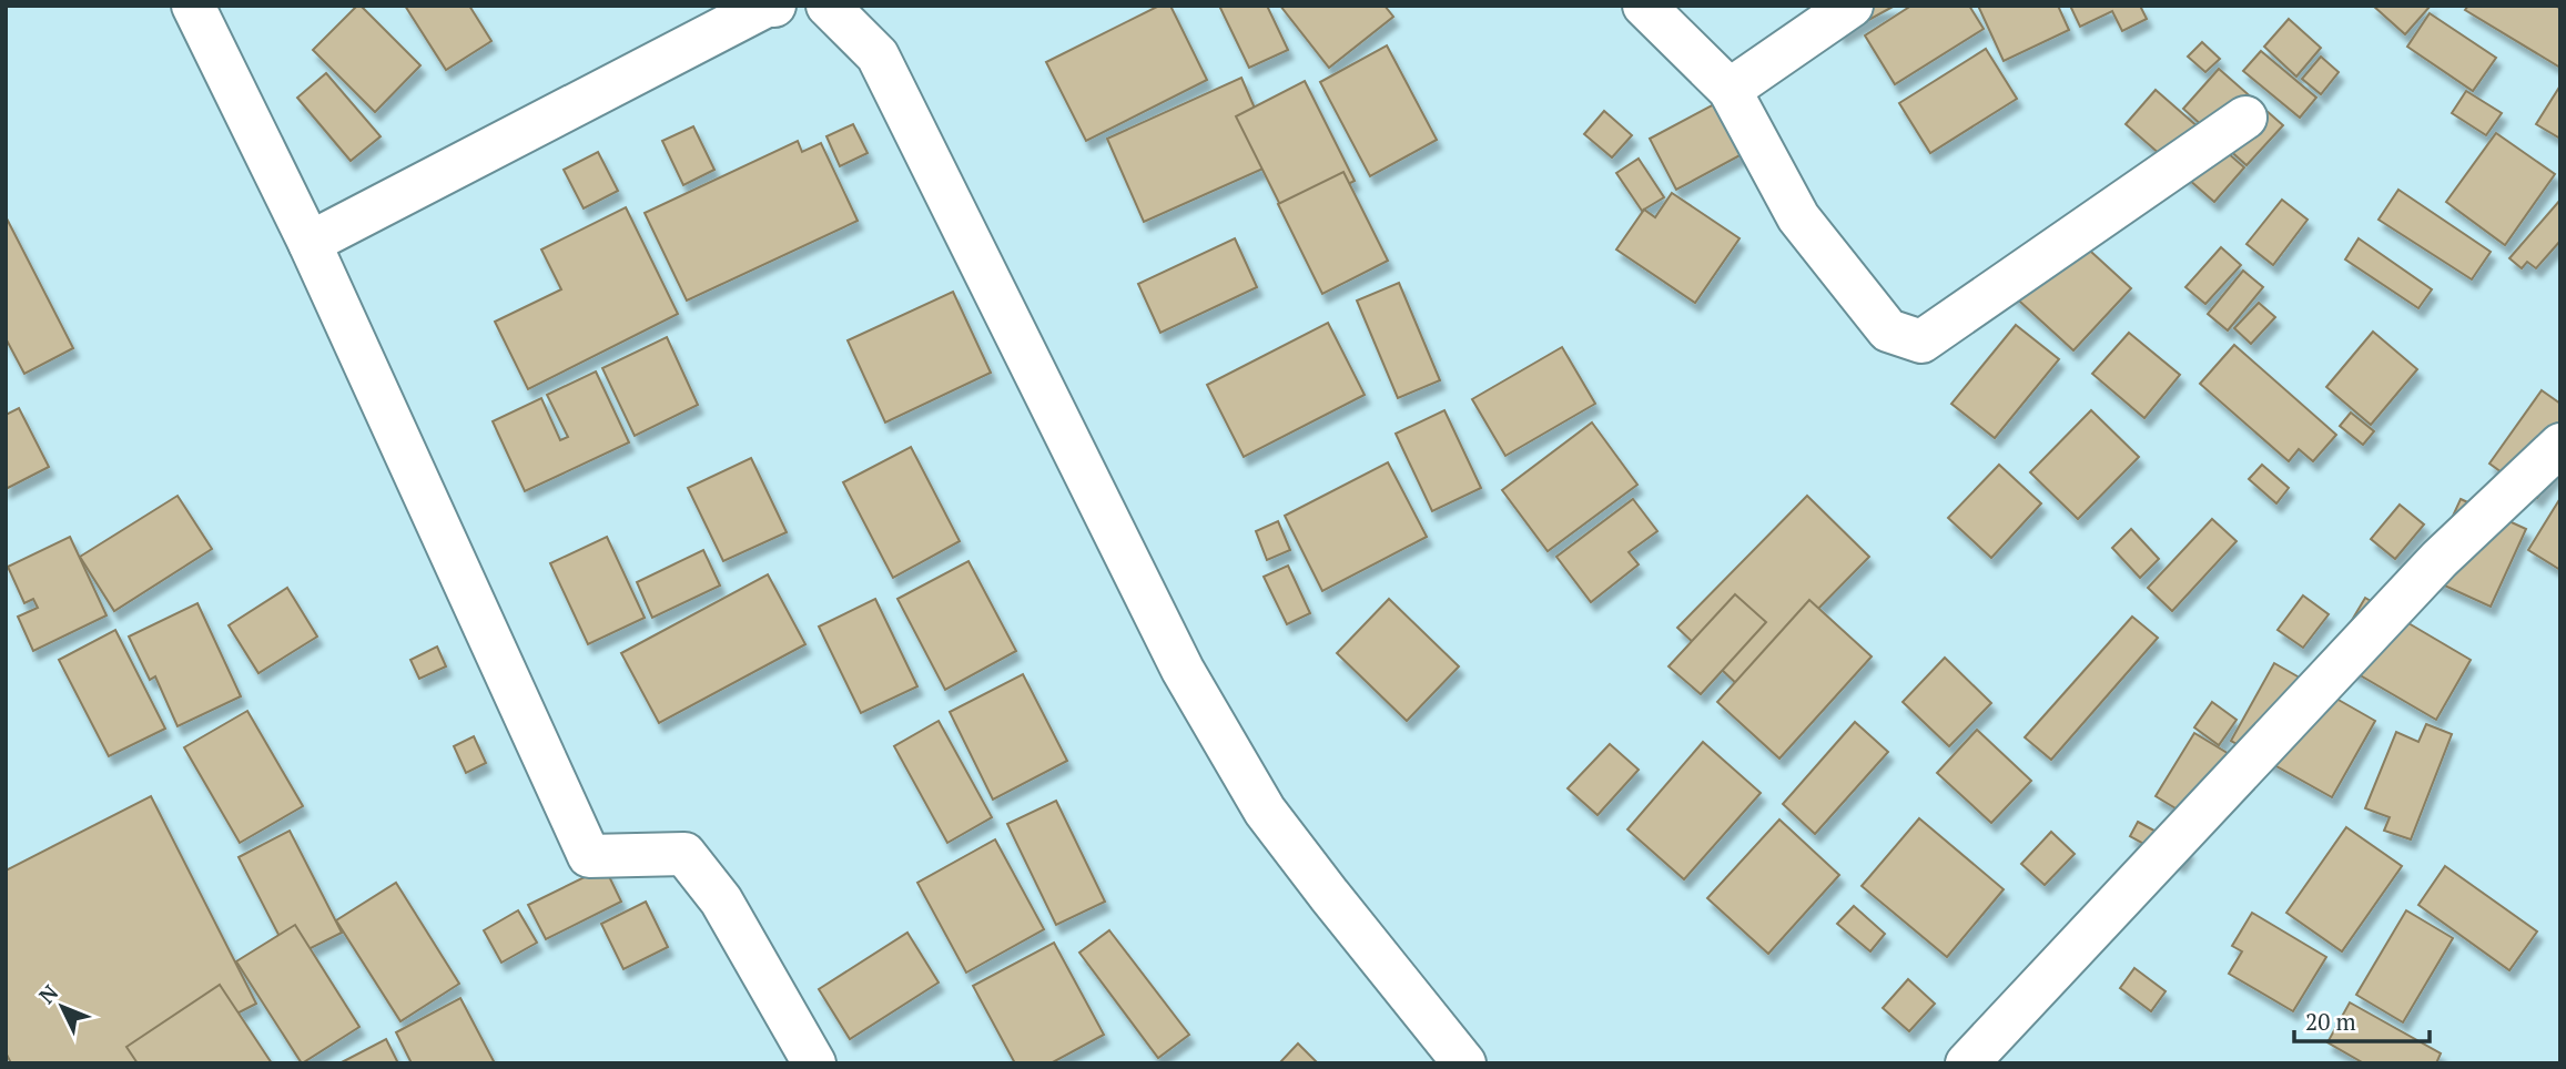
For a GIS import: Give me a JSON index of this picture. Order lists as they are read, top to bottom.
{
  "scale_bar": "20 m",
  "north": "top left"
}
